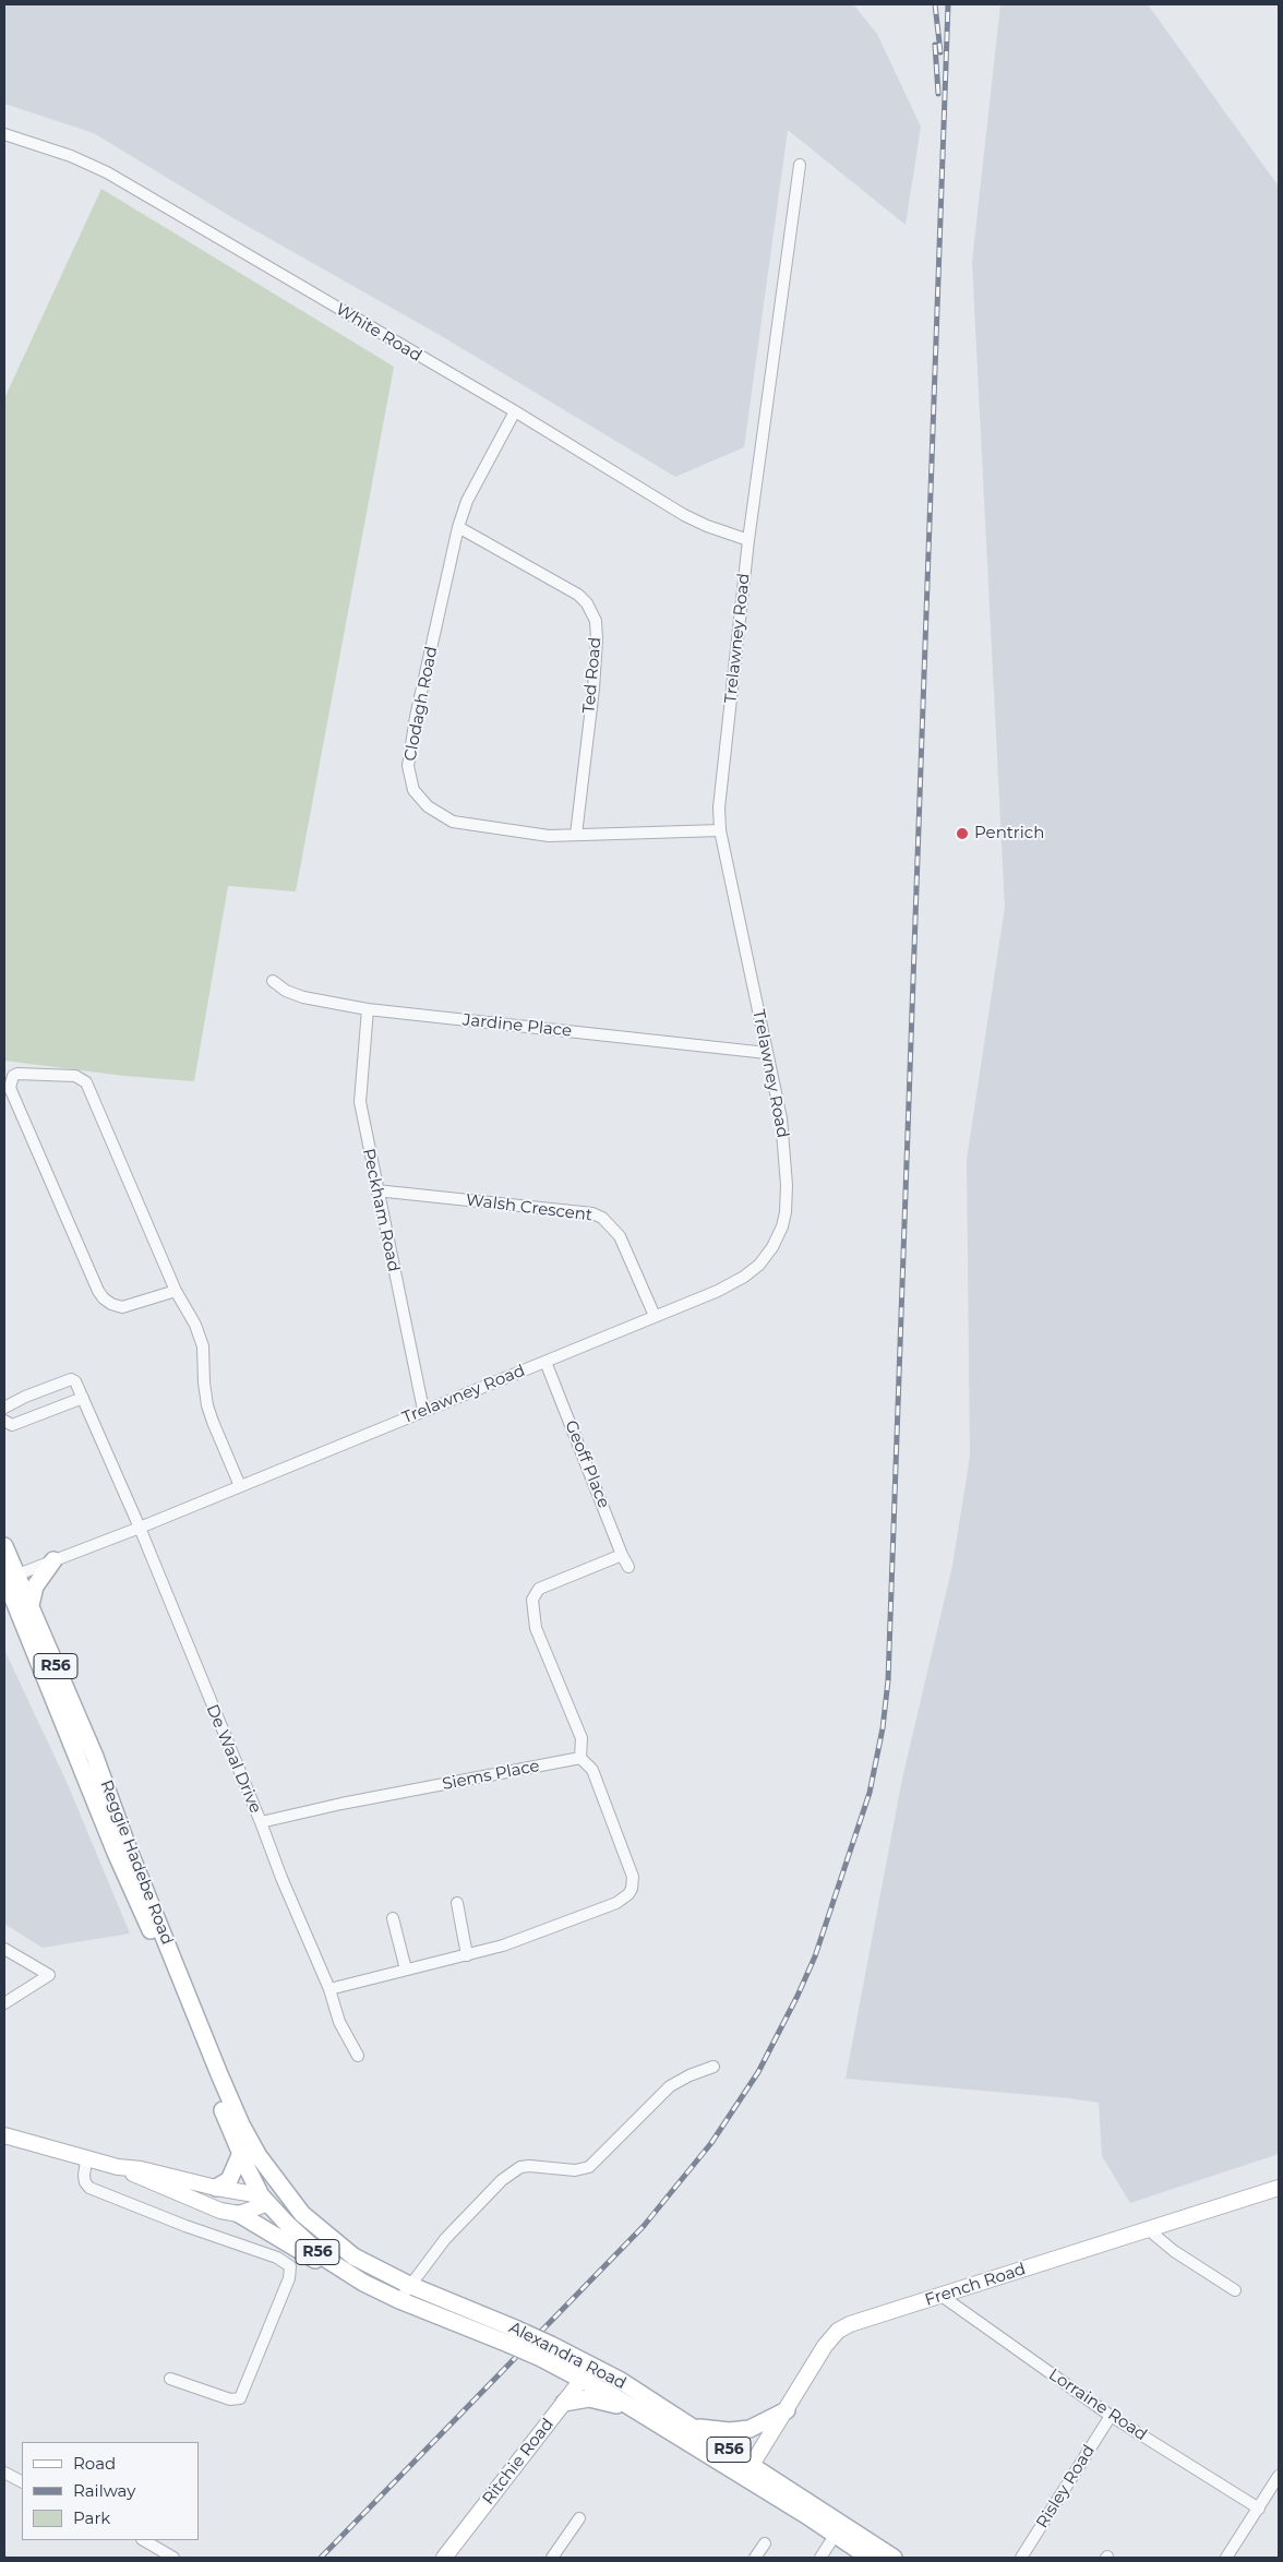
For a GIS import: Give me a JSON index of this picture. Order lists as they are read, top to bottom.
{
  "streets": {
    "main road": ["R56", "Reggie Hadebe Road", "Alexandra Road"],
    "street": [
      "White Road",
      "Trelawney Road",
      "Ted Road",
      "Clodagh Road",
      "Jardine Place",
      "Walsh Crescent",
      "Peckham Road",
      "Geoff Place",
      "De Waal Drive",
      "Siems Place",
      "French Road",
      "Lorraine Road",
      "Ritchie Road",
      "Risley Road"
    ]
  },
  "crossings": [
    ["White Road", "Trelawney Road"],
    ["White Road", "Clodagh Road"],
    ["Trelawney Road", "Clodagh Road"],
    ["Trelawney Road", "Jardine Place"],
    ["Trelawney Road", "Walsh Crescent"],
    ["Trelawney Road", "Peckham Road"],
    ["Trelawney Road", "Geoff Place"],
    ["Trelawney Road", "De Waal Drive"],
    ["Trelawney Road", "Reggie Hadebe Road"],
    ["Ted Road", "Clodagh Road"],
    ["Jardine Place", "Peckham Road"],
    ["Walsh Crescent", "Peckham Road"],
    ["De Waal Drive", "Siems Place"],
    ["Reggie Hadebe Road", "Alexandra Road"],
    ["French Road", "Alexandra Road"],
    ["French Road", "Lorraine Road"],
    ["Alexandra Road", "Ritchie Road"],
    ["Lorraine Road", "Risley Road"]
  ],
  "places": ["Pentrich"],
  "legend": ["Road", "Railway", "Park"]
}
